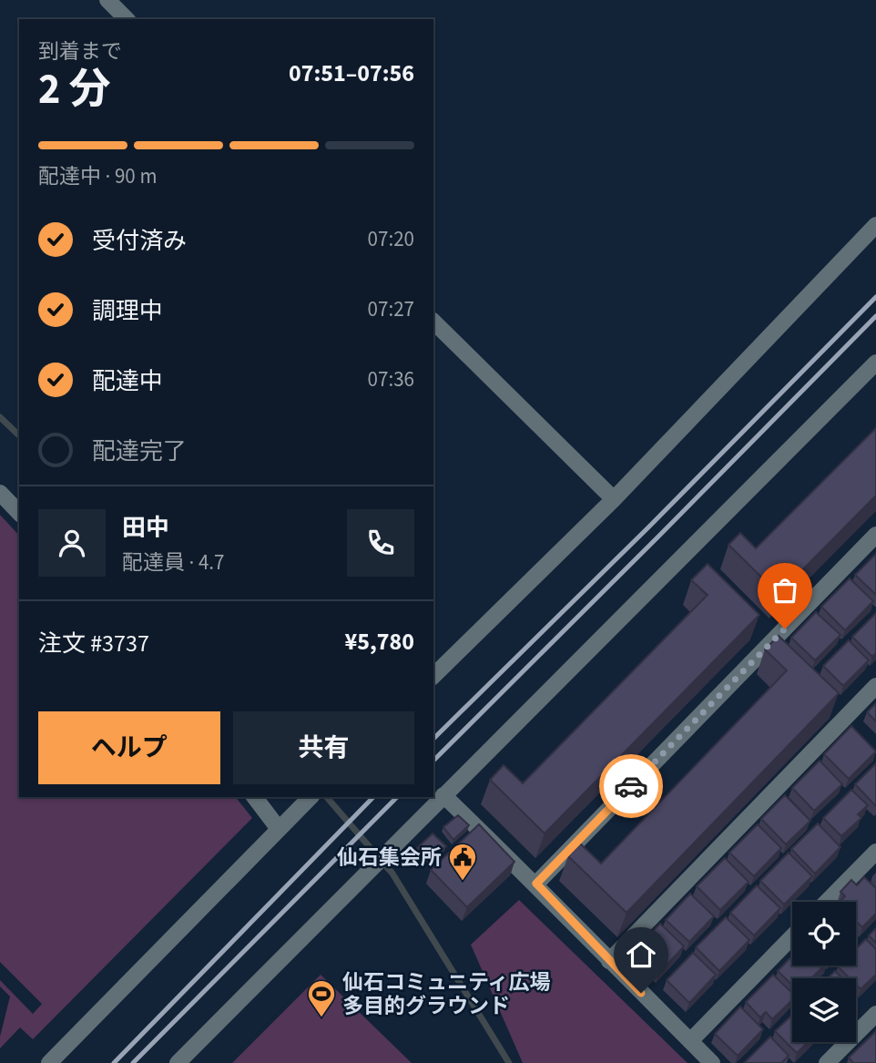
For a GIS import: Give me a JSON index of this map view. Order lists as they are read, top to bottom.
{
  "places": {
    "public building": ["仙石集会所"],
    "sports": ["仙石コミュニティ広場 多目的グラウンド"]
  },
  "page": {
    "heading": ["2 分", "到着まで", "07:51–07:56"],
    "panel": [
      "田中",
      "配達員 · 4.7",
      "注文 #3737",
      "¥5,780"
    ],
    "bar": "配達中 · 90 m",
    "list": [
      ["受付済み", "07:20"],
      ["調理中", "07:27"],
      ["配達中", "07:36"],
      "配達完了"
    ],
    "buttons": ["ヘルプ", "共有"]
  }
}
